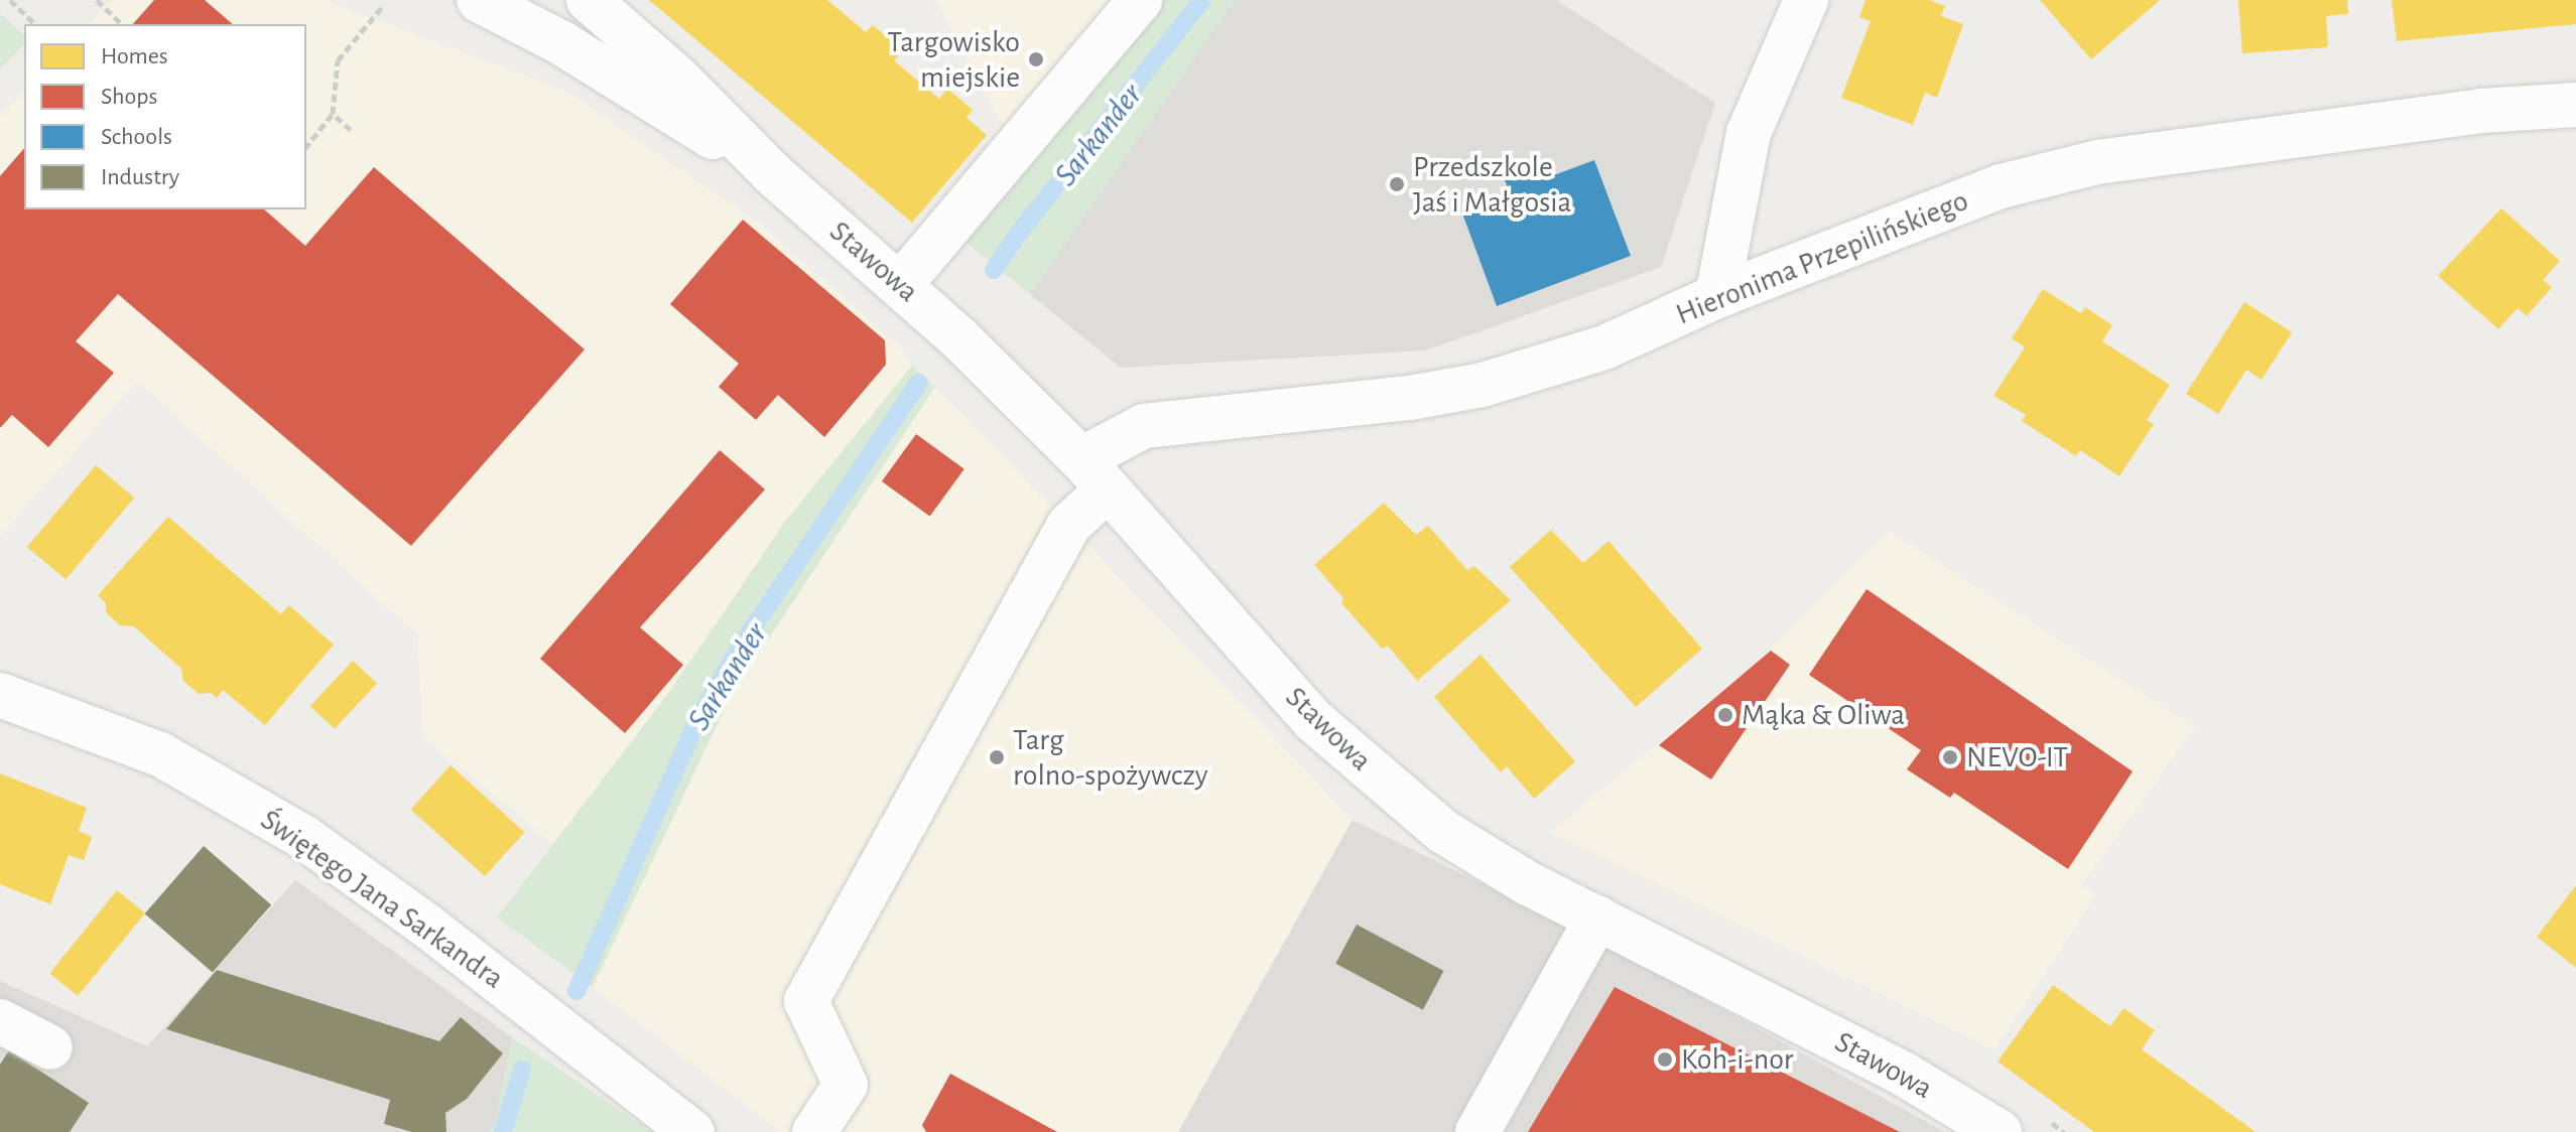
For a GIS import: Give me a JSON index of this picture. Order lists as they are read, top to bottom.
{
  "streets": {
    "street": ["Hieronima Przepilińskiego", "Stawowa", "Świętego Jana Sarkandra"]
  },
  "crossings": [
    ["Hieronima Przepilińskiego", "Stawowa"]
  ],
  "water": ["Sarkander"],
  "places": [
    "Targowisko miejskie",
    "Przedszkole Jaś i Małgosia",
    "Mąka & Oliwa",
    "Targ rolno-spożywczy",
    "NEVO-IT",
    "Koh-i-nor"
  ],
  "legend": [
    "Homes",
    "Shops",
    "Schools",
    "Industry"
  ]
}
